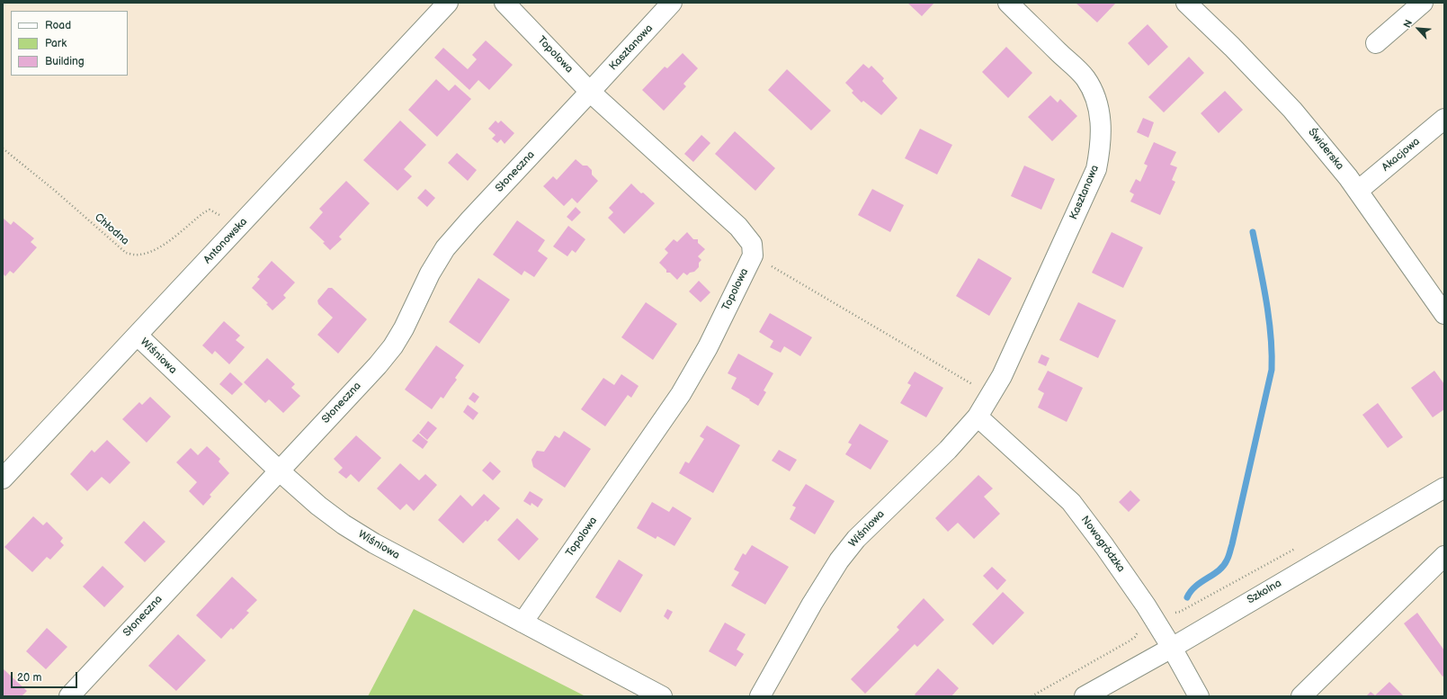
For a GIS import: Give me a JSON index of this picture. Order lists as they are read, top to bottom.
{
  "streets": {
    "street": [
      "Kasztanowa",
      "Topolowa",
      "Świderska",
      "Akacjowa",
      "Słoneczna",
      "Antonowska",
      "Wiśniowa",
      "Nowogródzka",
      "Szkolna"
    ],
    "path": ["Chłodna"]
  },
  "crossings": [
    ["Kasztanowa", "Topolowa"],
    ["Kasztanowa", "Słoneczna"],
    ["Kasztanowa", "Wiśniowa"],
    ["Topolowa", "Słoneczna"],
    ["Topolowa", "Wiśniowa"],
    ["Świderska", "Akacjowa"],
    ["Słoneczna", "Wiśniowa"],
    ["Chłodna", "Antonowska"],
    ["Antonowska", "Wiśniowa"],
    ["Wiśniowa", "Nowogródzka"],
    ["Nowogródzka", "Szkolna"]
  ],
  "legend": ["Road", "Park", "Building"],
  "scale_bar": "20 m",
  "north": "top left"
}
